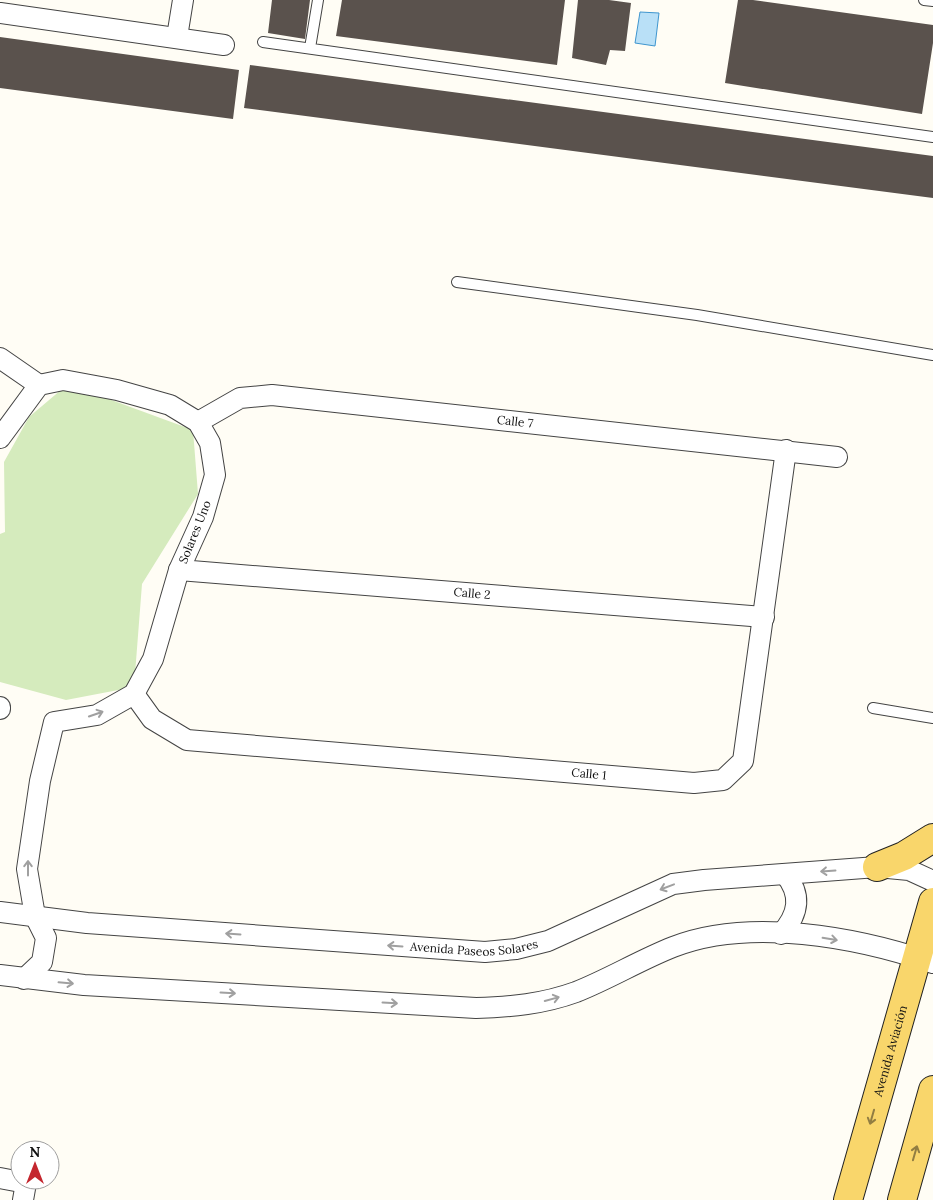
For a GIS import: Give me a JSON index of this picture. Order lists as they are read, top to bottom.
{
  "streets": {
    "main road": ["Avenida Aviación"],
    "street": [
      "Calle 7",
      "Solares Uno",
      "Calle 2",
      "Calle 1",
      "Avenida Paseos Solares"
    ]
  },
  "crossings": [
    ["Calle 7", "Solares Uno"],
    ["Calle 7", "Calle 1"],
    ["Solares Uno", "Calle 2"],
    ["Solares Uno", "Calle 1"],
    ["Calle 2", "Calle 1"]
  ],
  "north": "top"
}
